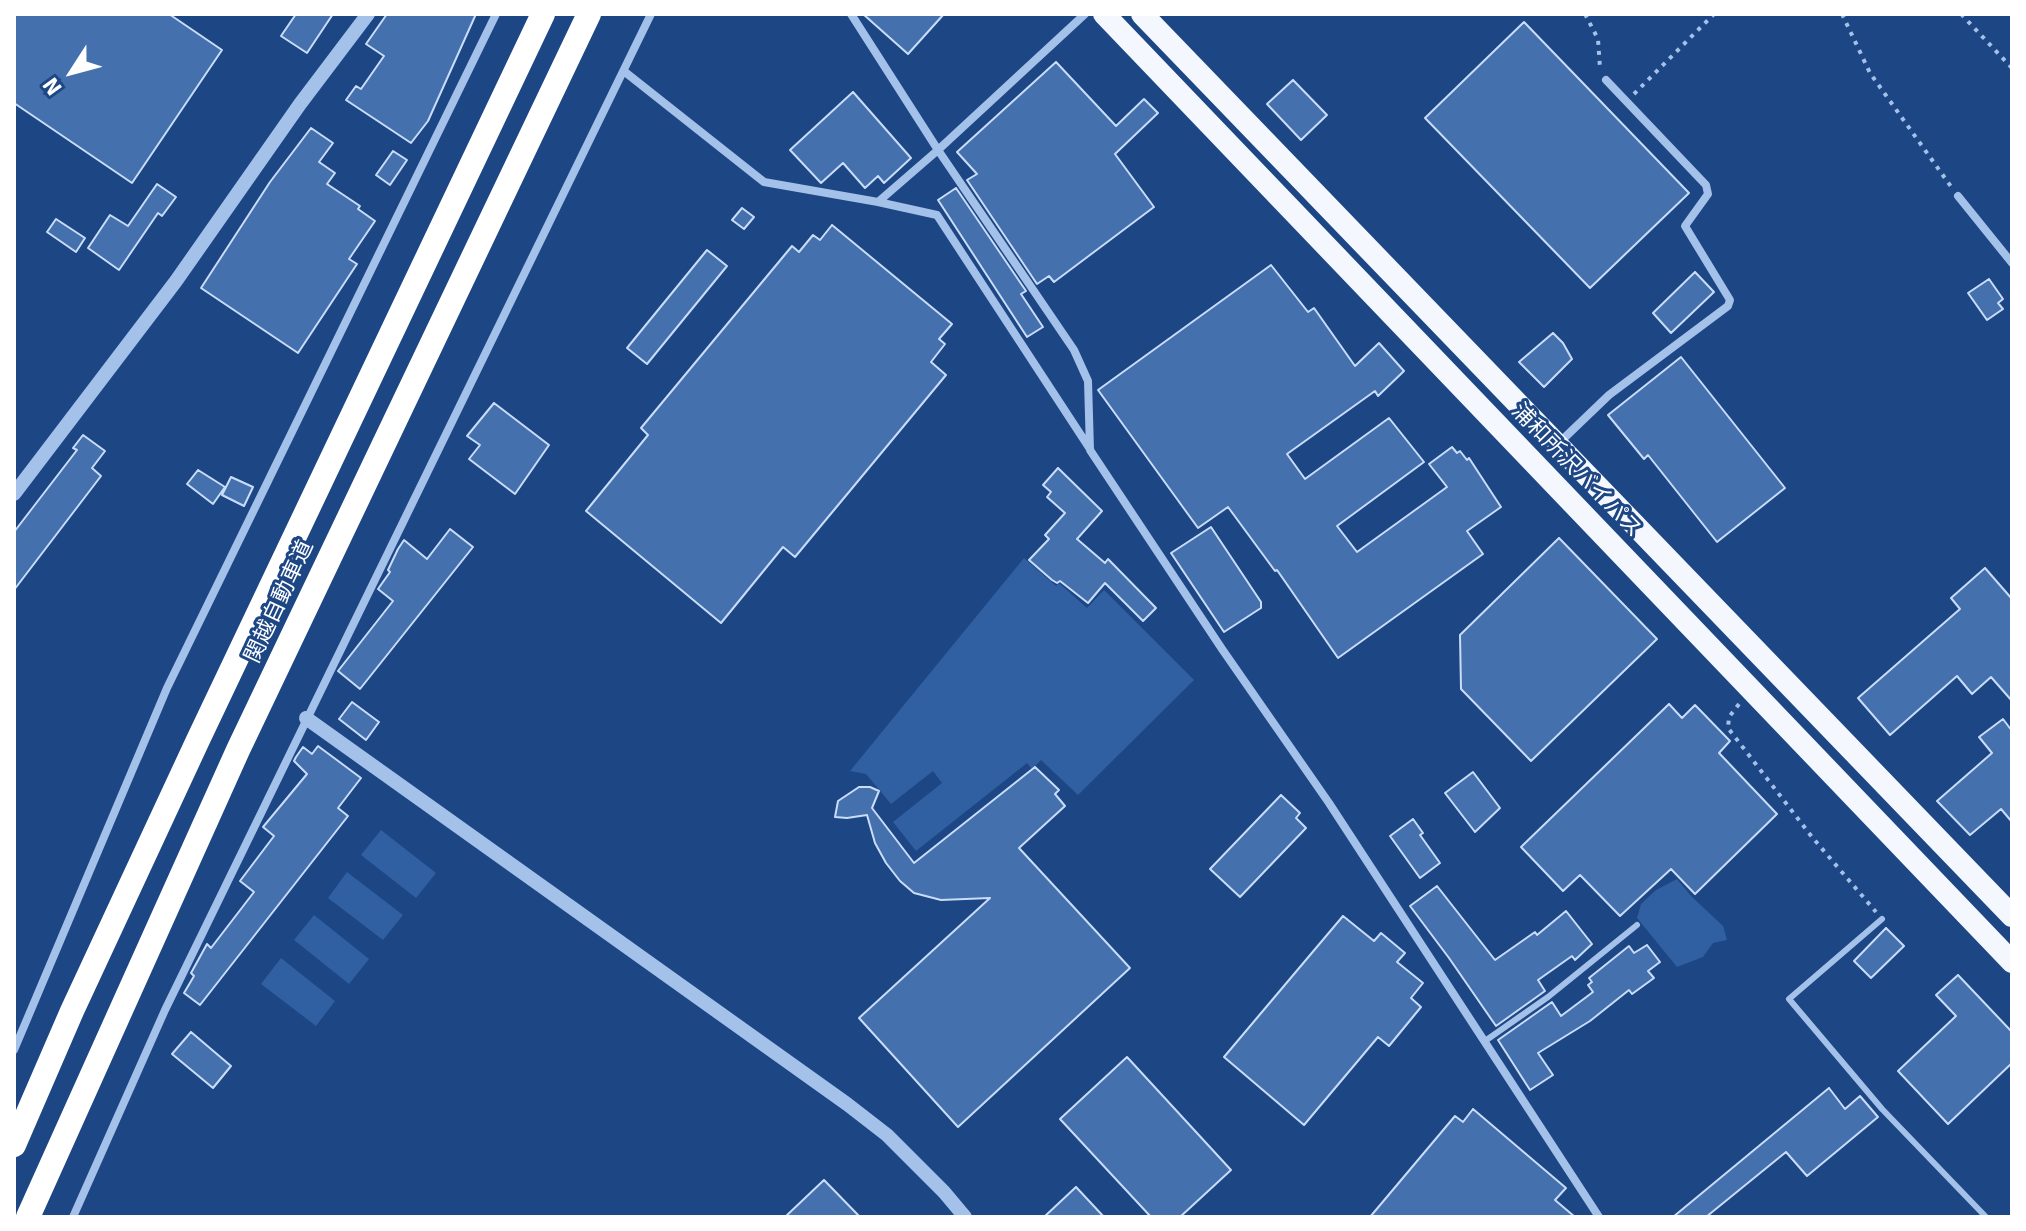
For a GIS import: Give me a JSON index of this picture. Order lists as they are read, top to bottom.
{
  "streets": {
    "highway": ["浦和所沢バイパス", "関越自動車道"]
  },
  "north": "bottom left"
}
